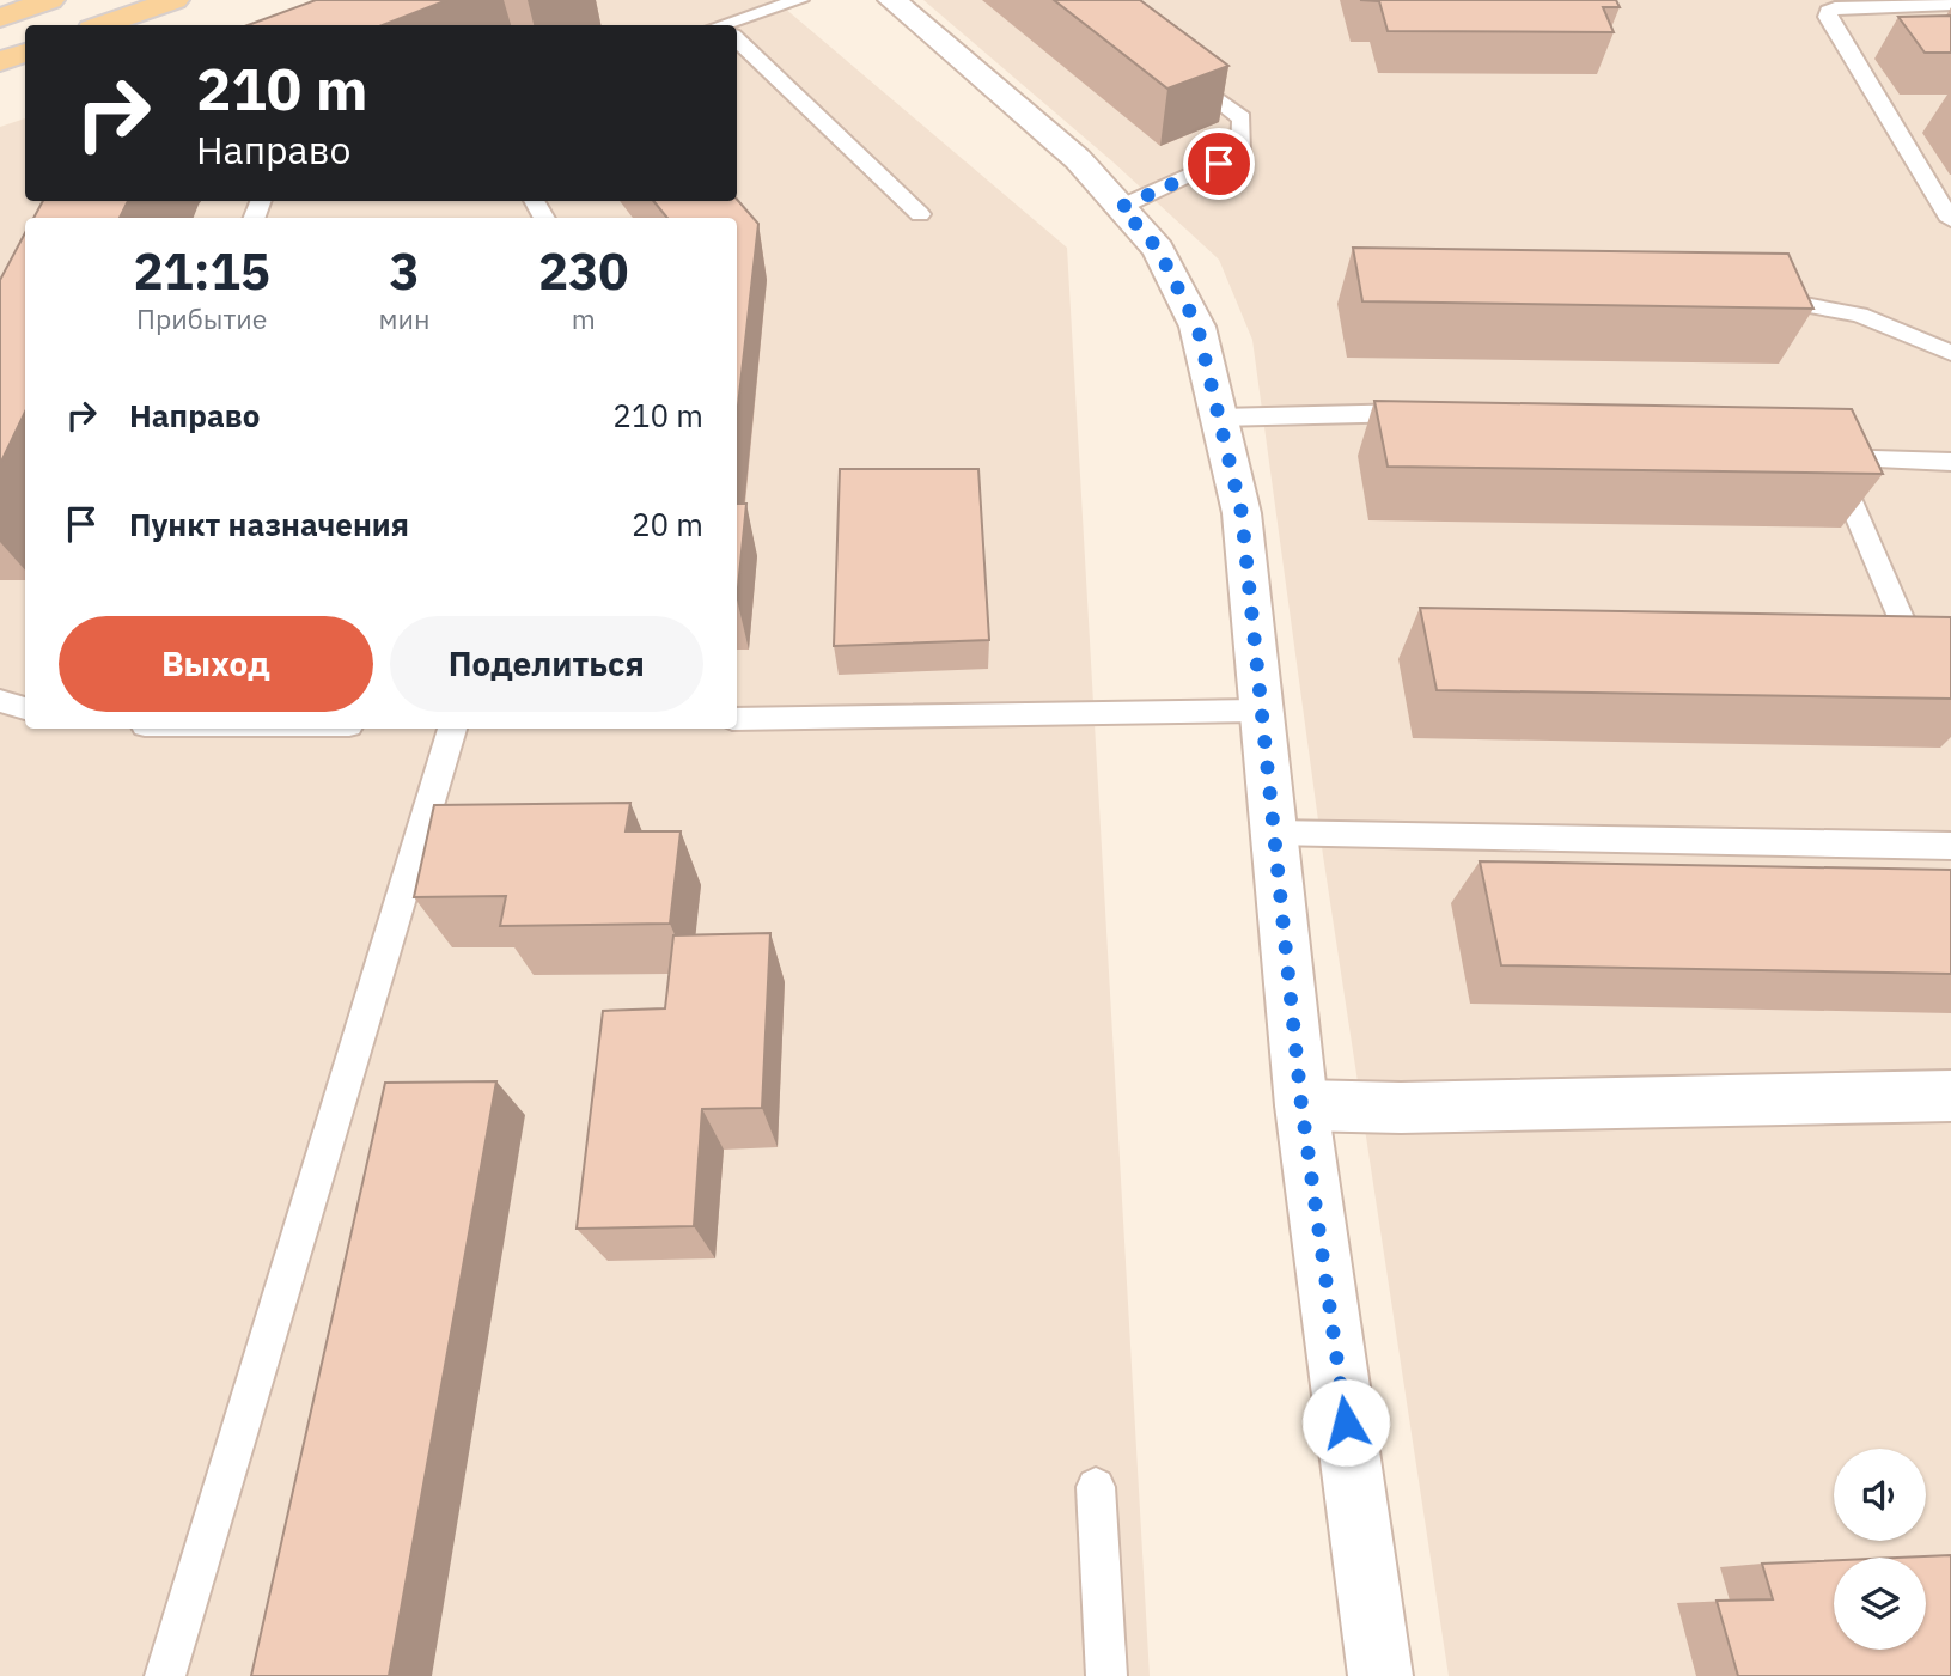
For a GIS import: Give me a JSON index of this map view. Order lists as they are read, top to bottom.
{
  "page": {
    "turn": ["210 m", "Направо"],
    "eta": [
      "21:15",
      "Прибытие",
      "3",
      "мин",
      "230",
      "m"
    ],
    "list": [
      {
        "name": "Направо",
        "value": "210 m"
      },
      {
        "name": "Пункт назначения",
        "value": "20 m"
      }
    ],
    "buttons": ["Выход", "Поделиться"]
  }
}
